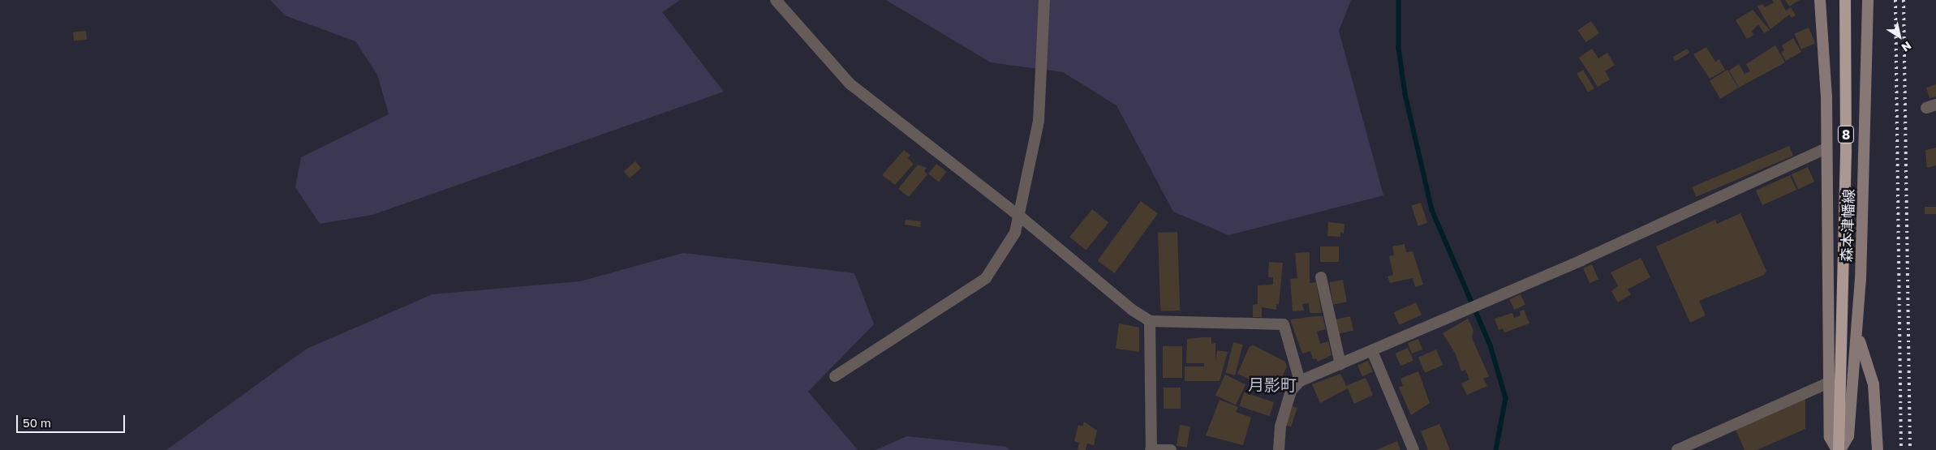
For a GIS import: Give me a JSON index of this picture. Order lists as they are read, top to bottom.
{
  "streets": {
    "highway": ["8"],
    "main road": ["森本津幡線"]
  },
  "crossings": [
    ["8", "森本津幡線"]
  ],
  "districts": ["月影町"],
  "scale_bar": "50 m",
  "north": "bottom right"
}
